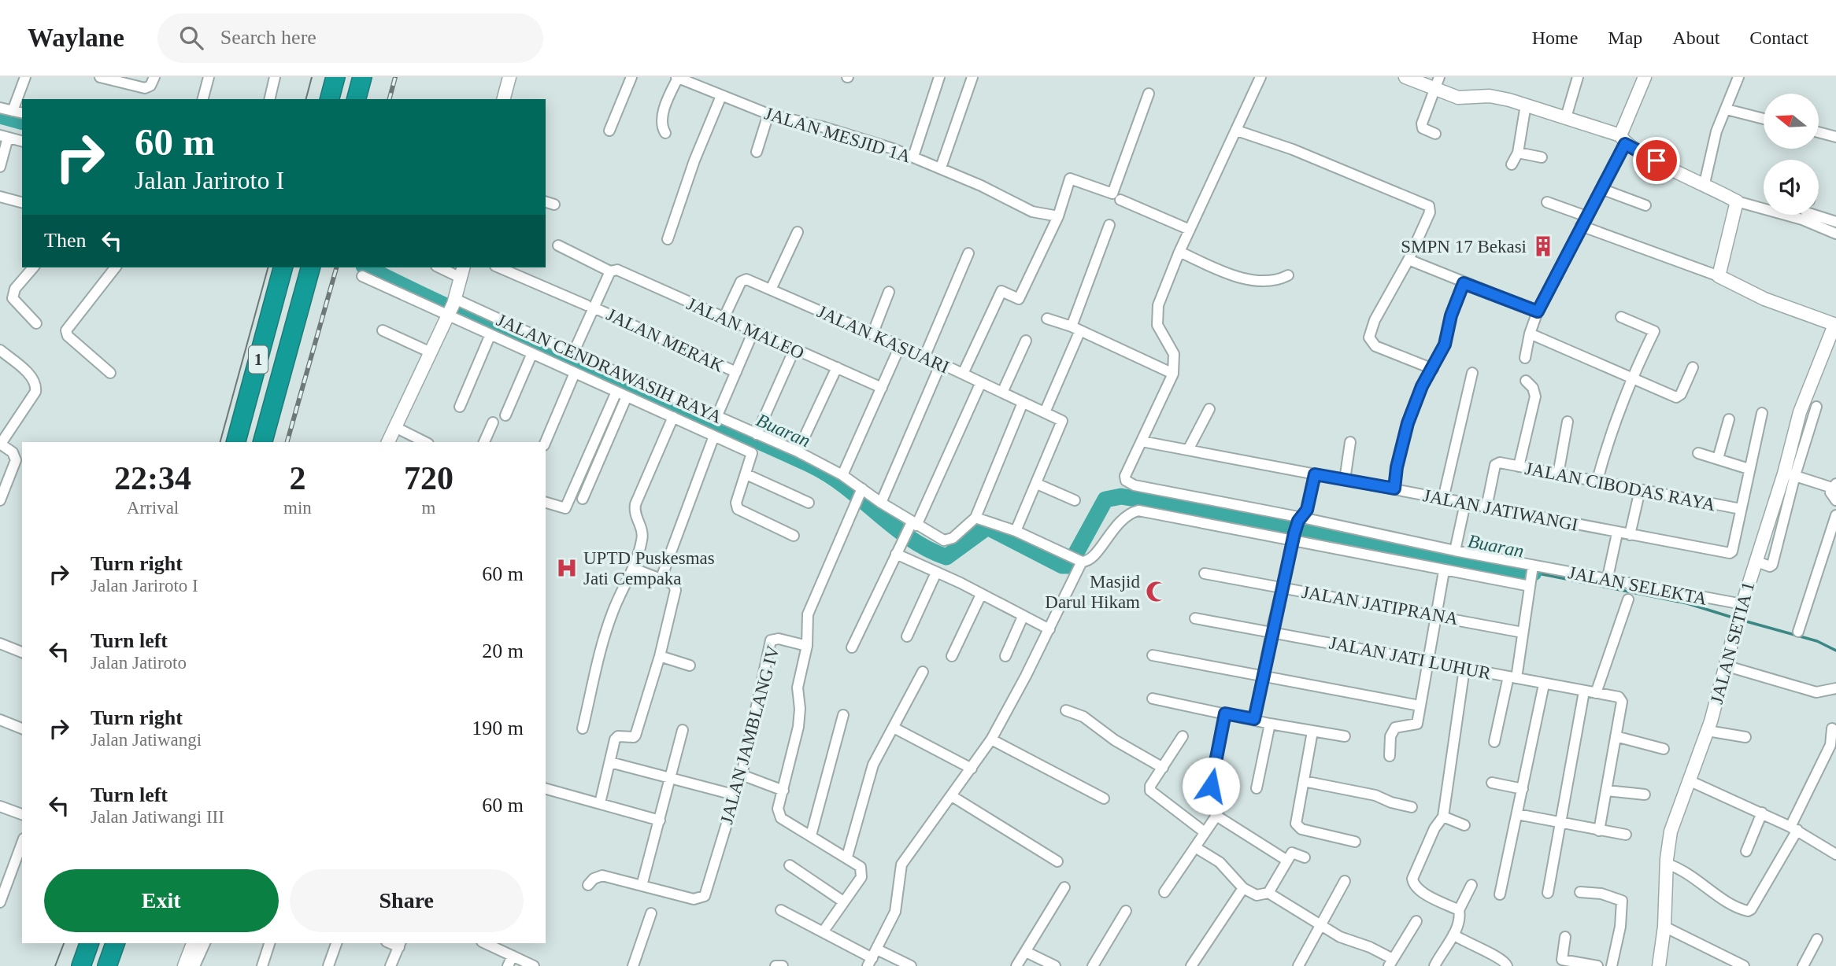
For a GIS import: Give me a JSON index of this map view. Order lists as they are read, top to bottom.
{
  "streets": {
    "highway": ["1"],
    "street": [
      "JALAN MESJID 1A",
      "JALAN MALEO",
      "JALAN KASUARI",
      "JALAN MERAK",
      "JALAN CENDRAWASIH RAYA",
      "JALAN CIBODAS RAYA",
      "JALAN JATIWANGI",
      "JALAN SELEKTA",
      "JALAN JATIPRANA",
      "JALAN SETIA 1",
      "JALAN JATI LUHUR",
      "JALAN JAMBLANG IV"
    ]
  },
  "crossings": [
    ["JALAN MALEO", "JALAN KASUARI"],
    ["JALAN CIBODAS RAYA", "JALAN JATIWANGI"],
    ["JALAN SELEKTA", "JALAN SETIA 1"]
  ],
  "water": ["Buaran"],
  "places": {
    "building": ["SMPN 17 Bekasi"],
    "hospital": ["UPTD Puskesmas Jati Cempaka"],
    "mosque": ["Masjid Darul Hikam"]
  },
  "north": "left",
  "page": {
    "header": "Waylane",
    "search": "Search here",
    "nav": [
      "Home",
      "Map",
      "About",
      "Contact"
    ],
    "turn": ["60 m", "Jalan Jariroto I"],
    "then": "Then",
    "eta": [
      "22:34",
      "Arrival",
      "2",
      "min",
      "720",
      "m"
    ],
    "list": [
      {
        "name": "Turn right",
        "note": "Jalan Jariroto I",
        "value": "60 m"
      },
      {
        "name": "Turn left",
        "note": "Jalan Jatiroto",
        "value": "20 m"
      },
      {
        "name": "Turn right",
        "note": "Jalan Jatiwangi",
        "value": "190 m"
      },
      {
        "name": "Turn left",
        "note": "Jalan Jatiwangi III",
        "value": "60 m"
      }
    ],
    "buttons": ["Exit", "Share"]
  }
}
